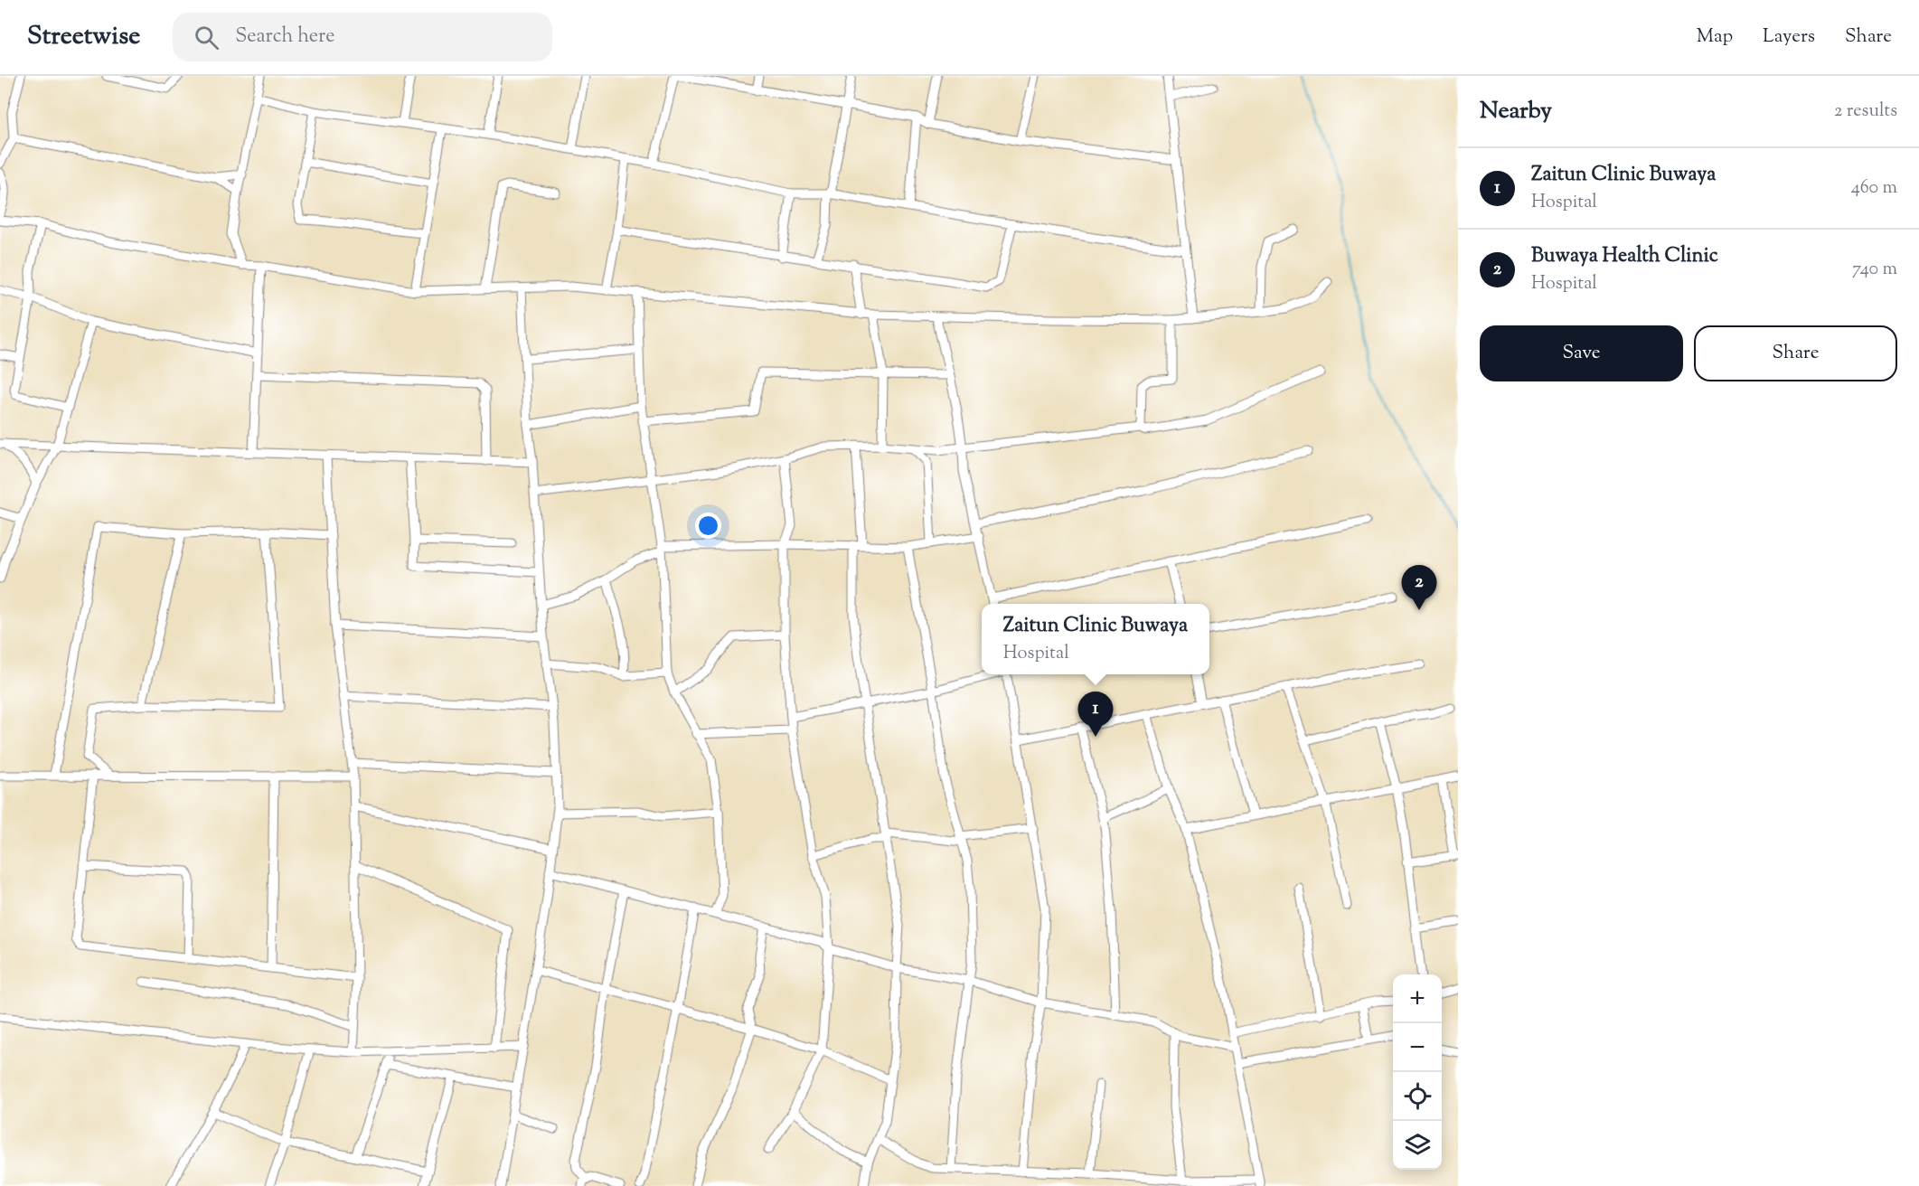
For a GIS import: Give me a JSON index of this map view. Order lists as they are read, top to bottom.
{
  "page": {
    "header": "Streetwise",
    "search": "Search here",
    "nav": ["Map", "Layers", "Share"],
    "heading": ["Nearby", "2 results"],
    "list": [
      {
        "mark": "1",
        "name": "Zaitun Clinic Buwaya",
        "note": "Hospital",
        "value": "460 m"
      },
      {
        "mark": "2",
        "name": "Buwaya Health Clinic",
        "note": "Hospital",
        "value": "740 m"
      }
    ],
    "buttons": ["Save", "Share"],
    "pins": ["2", "1"],
    "popup": ["Zaitun Clinic Buwaya", "Hospital"],
    "map_buttons": ["+", "−"]
  }
}
